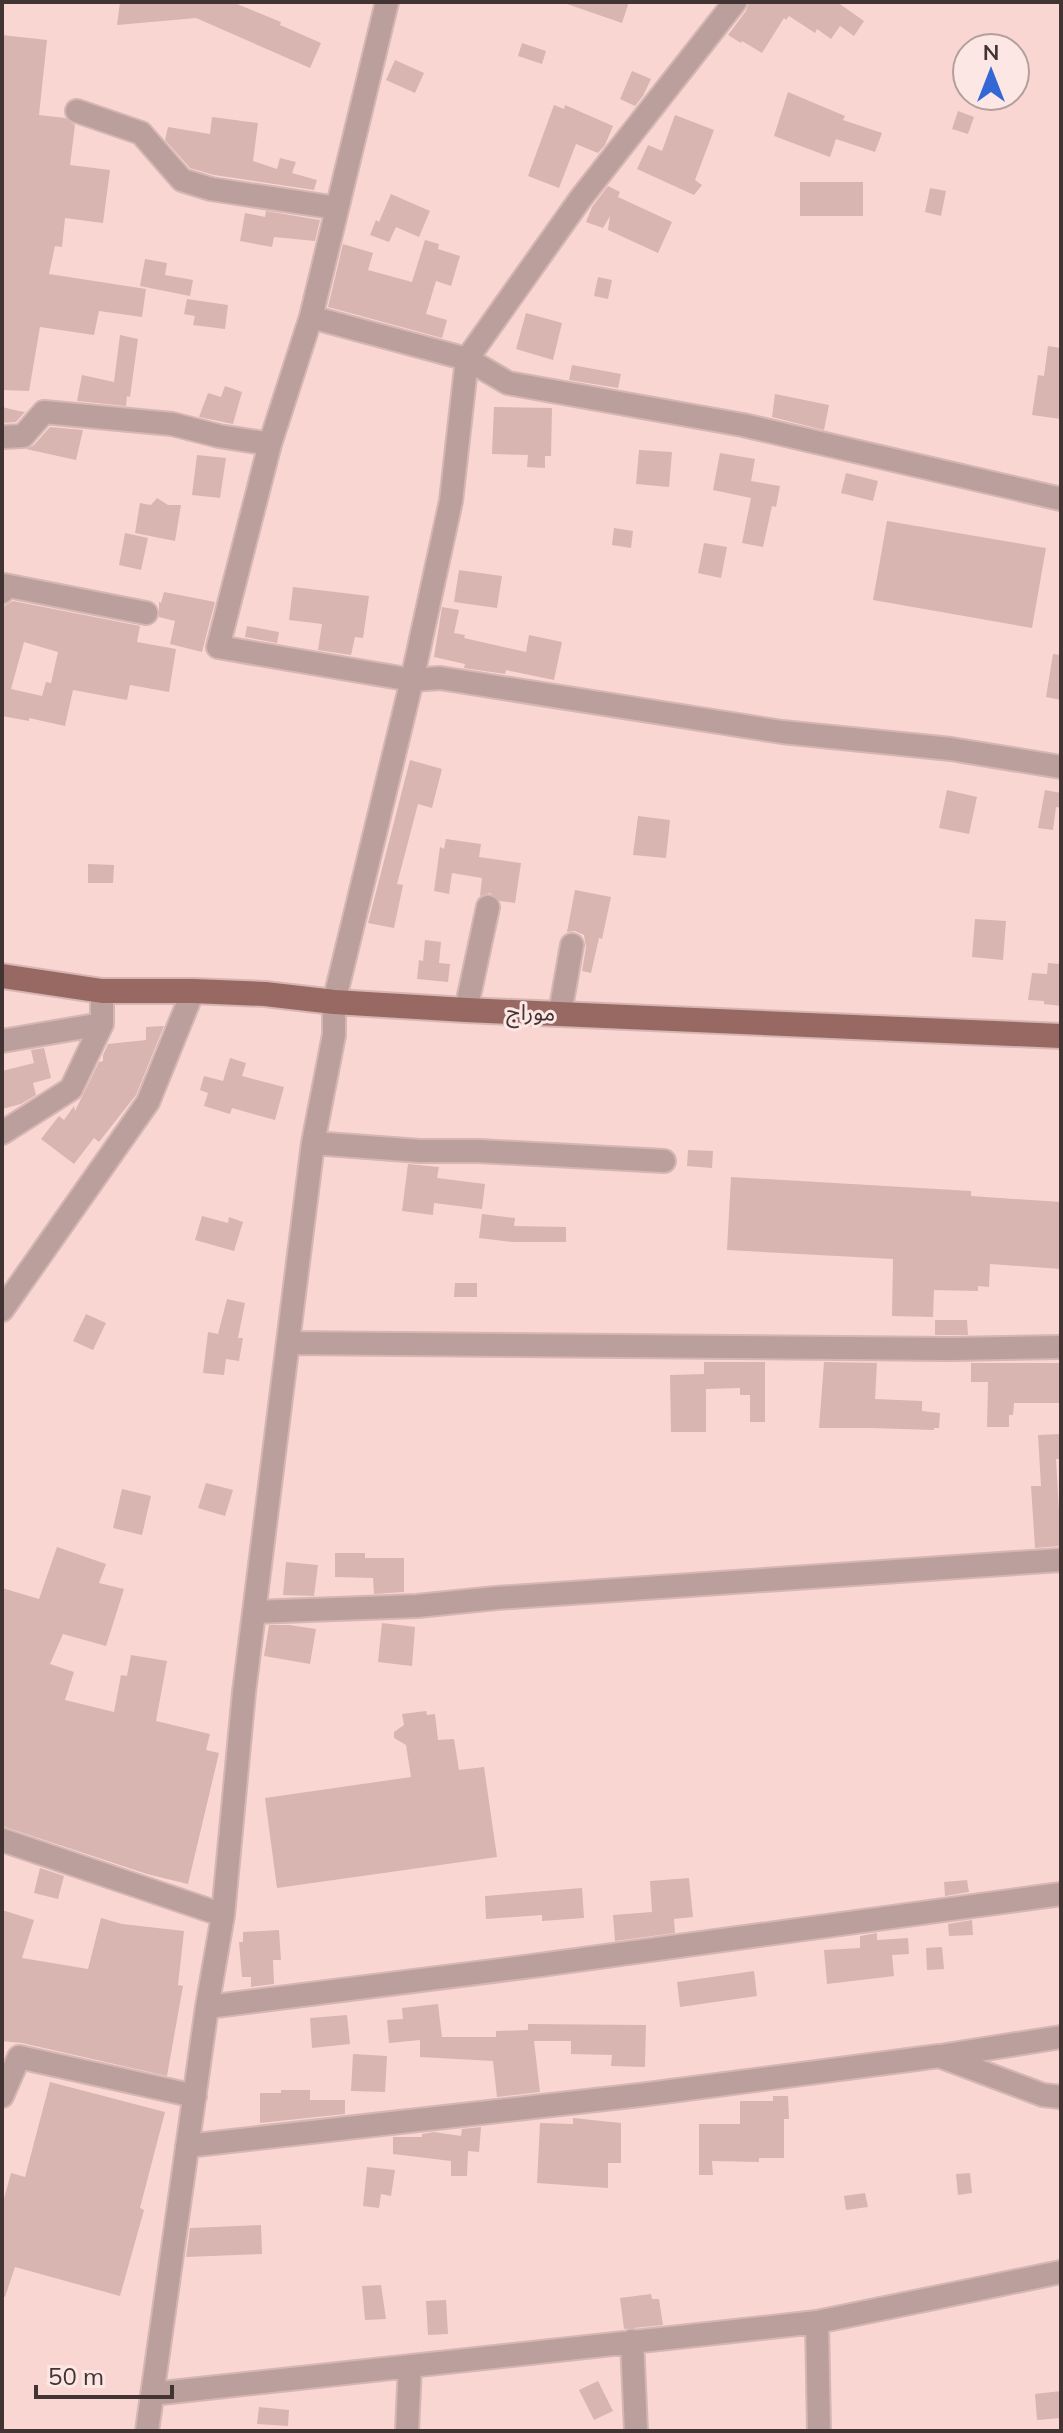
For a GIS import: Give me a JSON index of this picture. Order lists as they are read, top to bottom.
{
  "streets": {
    "main road": ["موراج"]
  },
  "scale_bar": "50 m",
  "north": "top"
}
